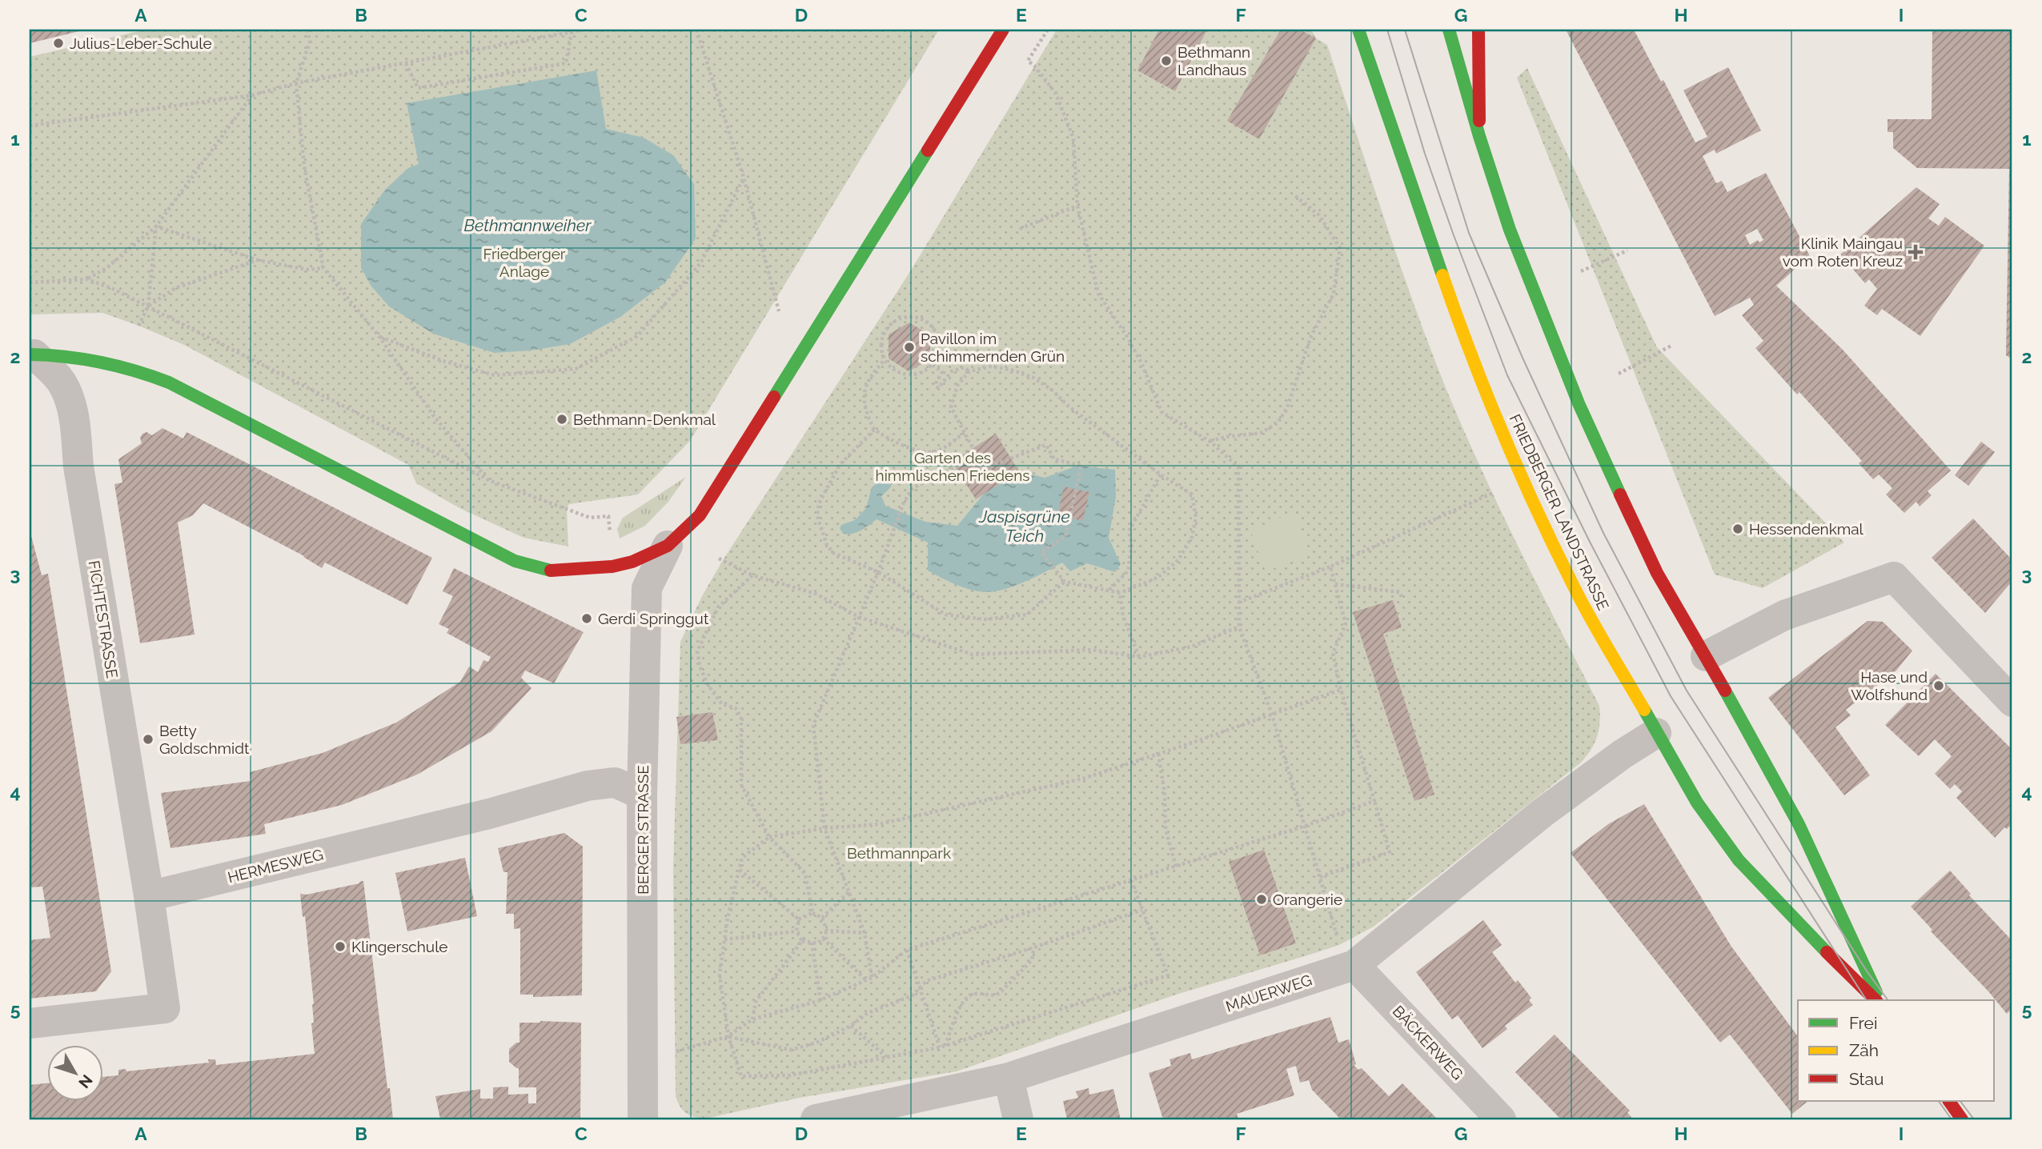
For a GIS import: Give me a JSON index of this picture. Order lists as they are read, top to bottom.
{
  "streets": {
    "main road": ["FRIEDBERGER LANDSTRASSE"],
    "street": [
      "FICHTESTRASSE",
      "BERGER STRASSE",
      "HERMESWEG",
      "MAUERWEG",
      "BÄCKERWEG"
    ]
  },
  "crossings": [
    ["FRIEDBERGER LANDSTRASSE", "MAUERWEG"],
    ["FICHTESTRASSE", "HERMESWEG"],
    ["BERGER STRASSE", "HERMESWEG"],
    ["MAUERWEG", "BÄCKERWEG"]
  ],
  "water": ["Bethmannweiher", "Jaspisgrüne Teich"],
  "parks": ["Friedberger Anlage", "Garten des himmlischen Friedens", "Bethmannpark"],
  "places": {
    "other": [
      "Julius-Leber-Schule",
      "Bethmann Landhaus",
      "Pavillon im schimmernden Grün",
      "Bethmann-Denkmal",
      "Hessendenkmal",
      "Gerdi Springgut",
      "Hase und Wolfshund",
      "Betty Goldschmidt",
      "Orangerie",
      "Klingerschule"
    ],
    "health": ["Klinik Maingau vom Roten Kreuz"]
  },
  "legend": ["Frei", "Zäh", "Stau"],
  "north": "bottom right",
  "grid": {
    "columns": [
      "A",
      "B",
      "C",
      "D",
      "E",
      "F",
      "G",
      "H",
      "I"
    ],
    "rows": [
      "1",
      "2",
      "3",
      "4",
      "5"
    ]
  }
}
